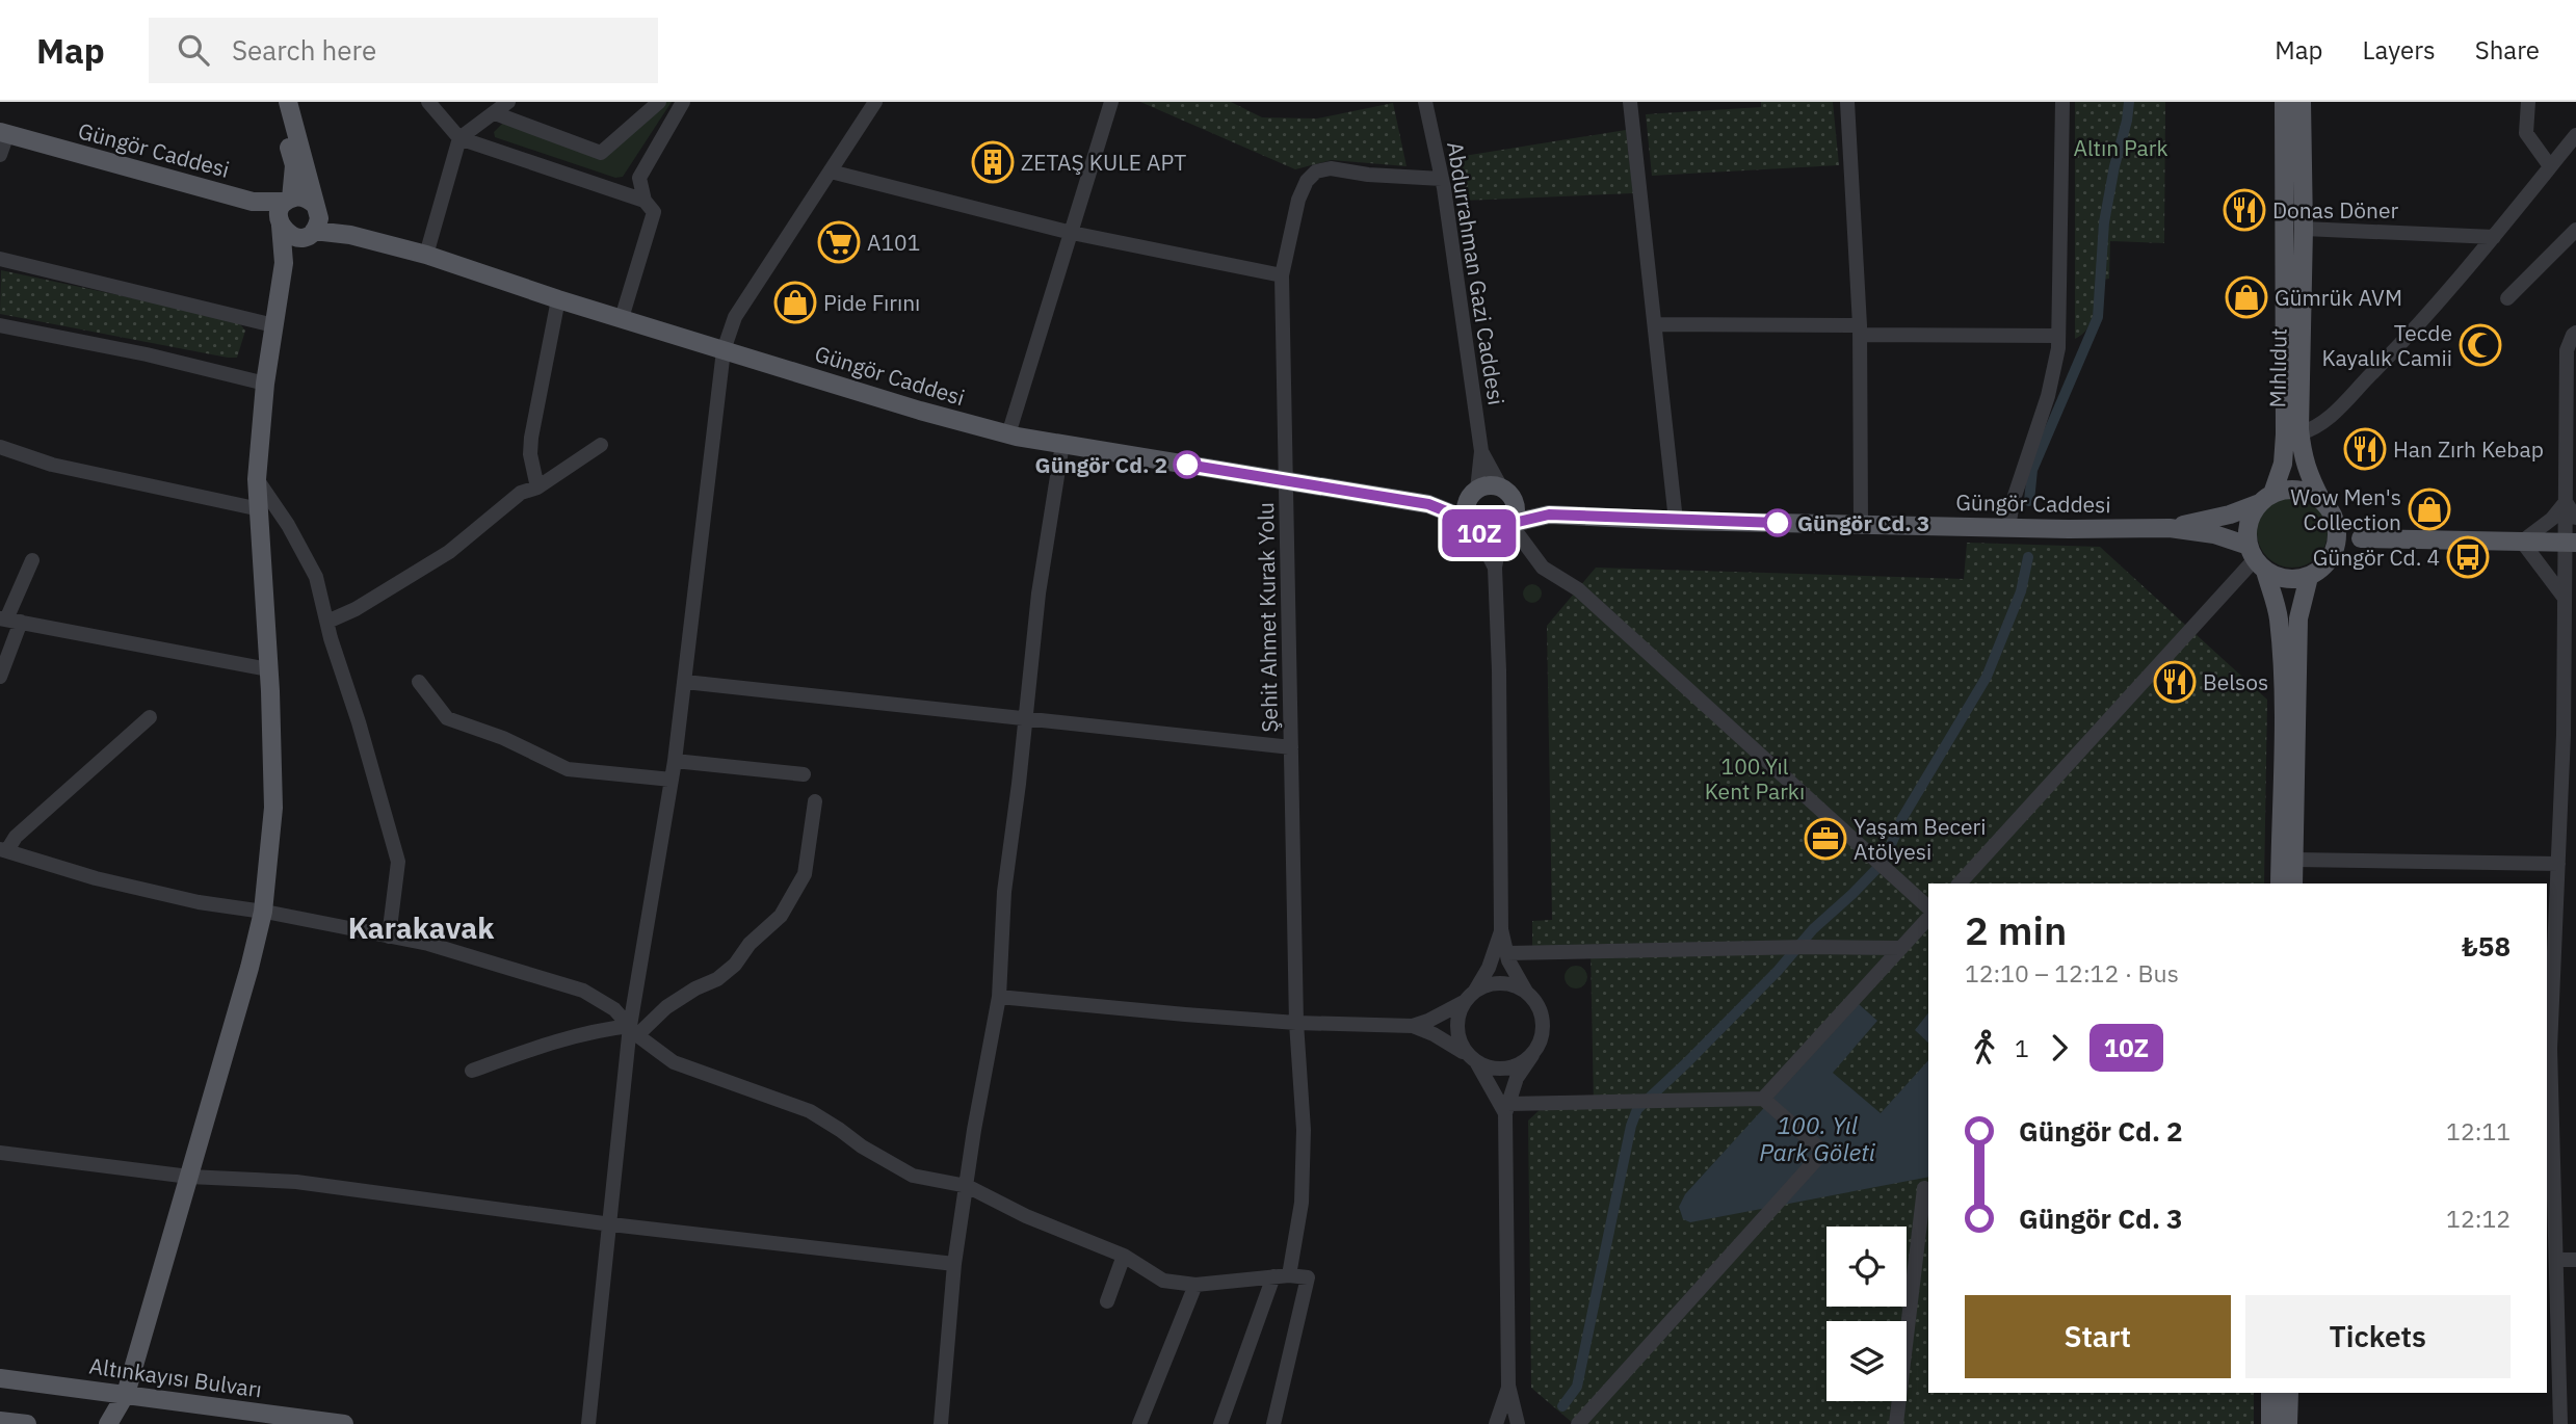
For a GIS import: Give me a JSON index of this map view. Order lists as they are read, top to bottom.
{
  "streets": {
    "main road": ["Güngör Caddesi", "Mıhlıdut", "Altınkayısı Bulvarı"],
    "street": ["Abdurrahman Gazi Caddesi", "Şehit Ahmet Kurak Yolu"]
  },
  "crossings": [
    ["Güngör Caddesi", "Abdurrahman Gazi Caddesi"],
    ["Güngör Caddesi", "Şehit Ahmet Kurak Yolu"],
    ["Abdurrahman Gazi Caddesi", "Şehit Ahmet Kurak Yolu"]
  ],
  "districts": ["Karakavak"],
  "water": ["100. Yıl Park Göleti"],
  "parks": ["Altın Park", "100.Yıl Kent Parkı"],
  "places": {
    "building": ["ZETAŞ KULE APT"],
    "restaurant": ["Donas Döner", "Han Zırh Kebap", "Belsos"],
    "supermarket": ["A101"],
    "shop": ["Gümrük AVM", "Pide Fırını", "Wow Men's Collection"],
    "mosque": ["Tecde Kayalık Camii"],
    "other": ["Güngör Cd. 2", "Güngör Cd. 3"],
    "bus stop": ["Güngör Cd. 4"],
    "office": ["Yaşam Beceri Atölyesi"]
  },
  "lines": ["bus line 10Z"],
  "page": {
    "header": "Map",
    "search": "Search here",
    "nav": ["Map", "Layers", "Share"],
    "on_map": "10Z",
    "heading": ["2 min", "12:10 – 12:12 · Bus", "₺58"],
    "legs": ["1", "10Z"],
    "list": [
      {
        "name": "Güngör Cd. 2",
        "value": "12:11"
      },
      {
        "name": "Güngör Cd. 3",
        "value": "12:12"
      }
    ],
    "buttons": ["Start", "Tickets"]
  }
}
